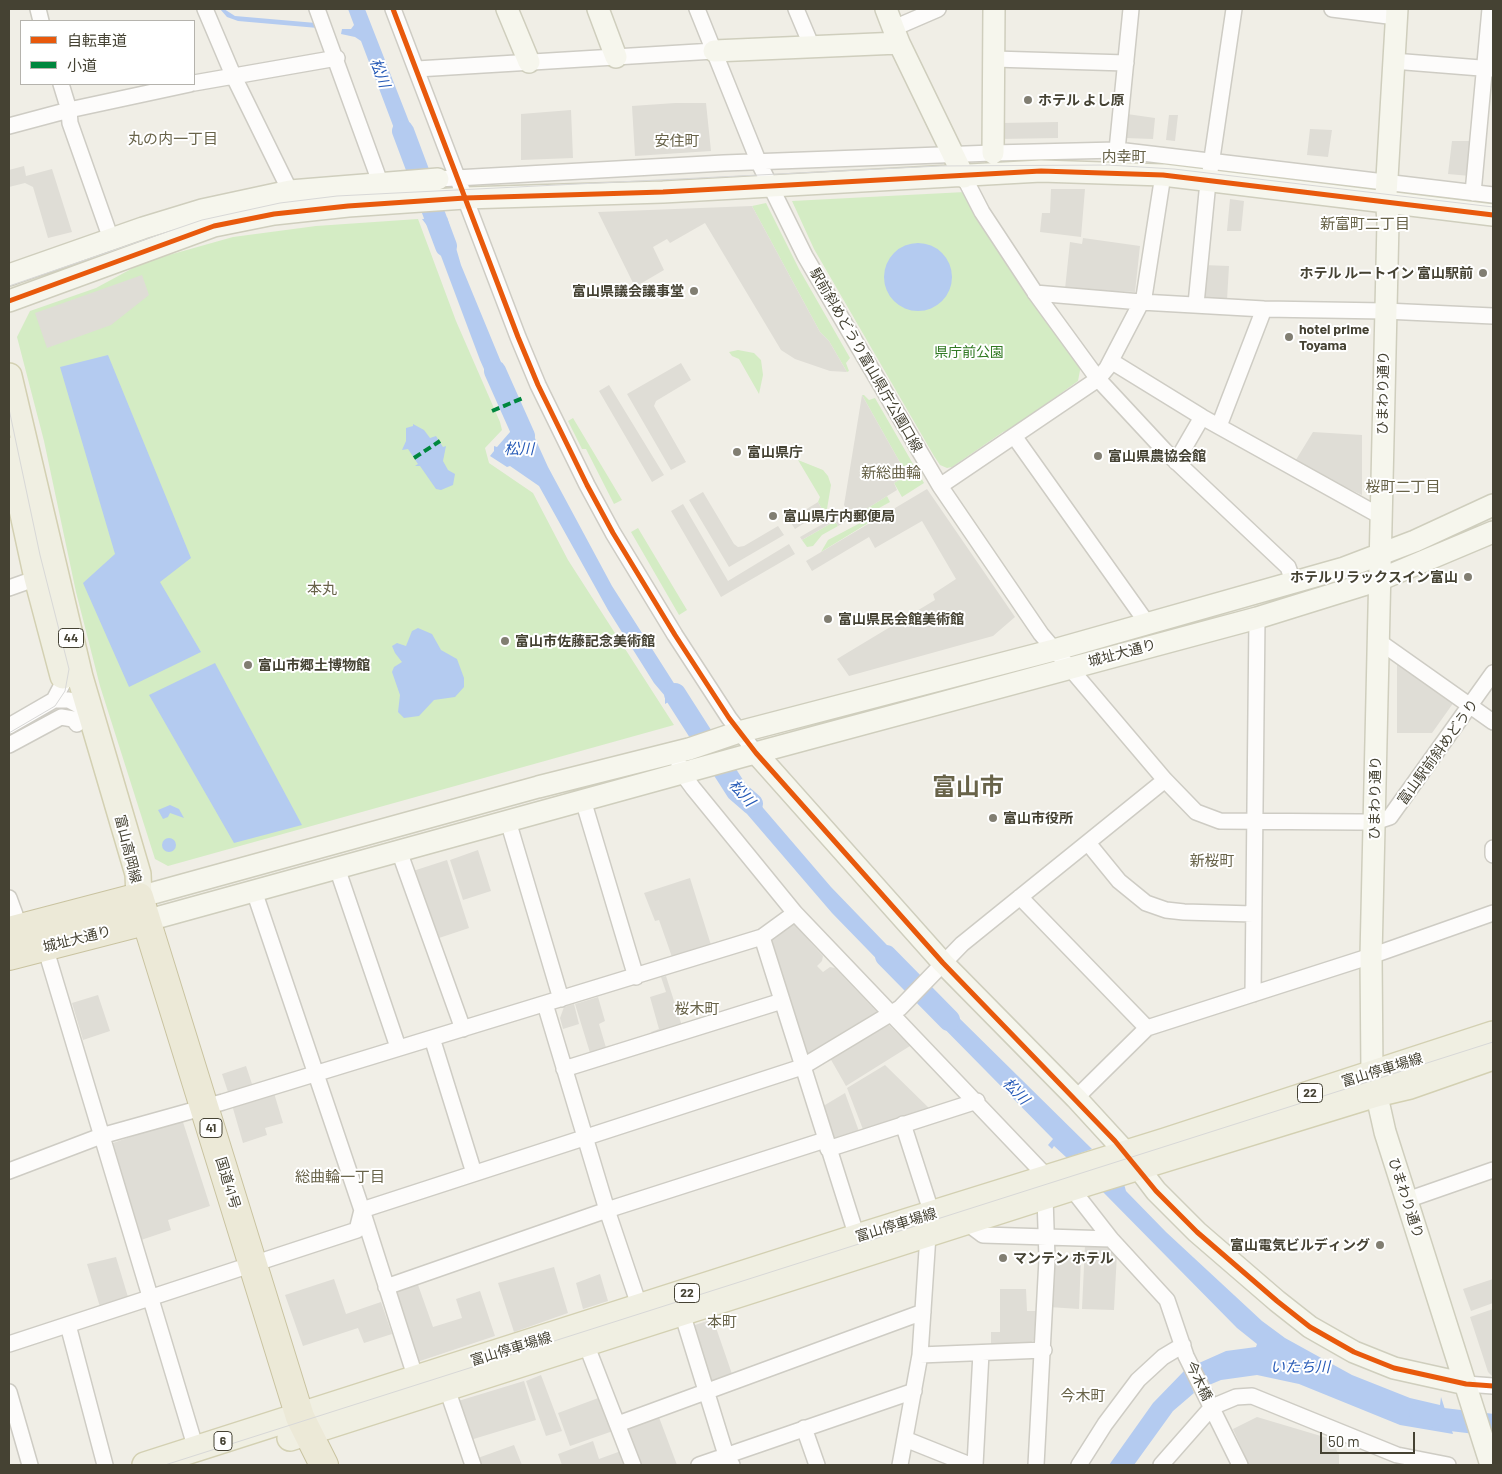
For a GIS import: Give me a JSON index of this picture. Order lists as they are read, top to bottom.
{
  "streets": {
    "highway": ["城址大通り", "41", "国道41号"],
    "main road": [
      "44",
      "富山高岡線",
      "富山停車場線",
      "22",
      "6"
    ],
    "street": [
      "駅前斜めどうり富山県庁公園口線",
      "ひまわり通り",
      "富山駅前斜めどうり",
      "今木橋"
    ]
  },
  "crossings": [
    ["駅前斜めどうり富山県庁公園口線", "ひまわり通り"],
    ["駅前斜めどうり富山県庁公園口線", "城址大通り"],
    ["駅前斜めどうり富山県庁公園口線", "富山駅前斜めどうり"],
    ["ひまわり通り", "城址大通り"],
    ["ひまわり通り", "富山駅前斜めどうり"],
    ["ひまわり通り", "富山停車場線"],
    ["城址大通り", "富山高岡線"],
    ["城址大通り", "国道41号"],
    ["富山高岡線", "国道41号"],
    ["富山停車場線", "国道41号"],
    ["富山停車場線", "今木橋"],
    ["富山停車場線", "6"],
    ["国道41号", "6"]
  ],
  "districts": [
    "丸の内一丁目",
    "安住町",
    "内幸町",
    "新富町二丁目",
    "新総曲輪",
    "桜町二丁目",
    "本丸",
    "富山市",
    "新桜町",
    "桜木町",
    "総曲輪一丁目",
    "本町",
    "今木町"
  ],
  "water": ["松川", "いたち川"],
  "parks": ["県庁前公園"],
  "places": [
    "ホテル よし原",
    "ホテル ルートイン 富山駅前",
    "富山県議会議事堂",
    "hotel prime Toyama",
    "富山県庁",
    "富山県農協会館",
    "富山県庁内郵便局",
    "ホテルリラックスイン富山",
    "富山県民会館美術館",
    "富山市佐藤記念美術館",
    "富山市郷土博物館",
    "富山市役所",
    "富山電気ビルディング",
    "マンテン ホテル"
  ],
  "legend": ["自転車道", "小道"],
  "scale_bar": "50 m"
}
